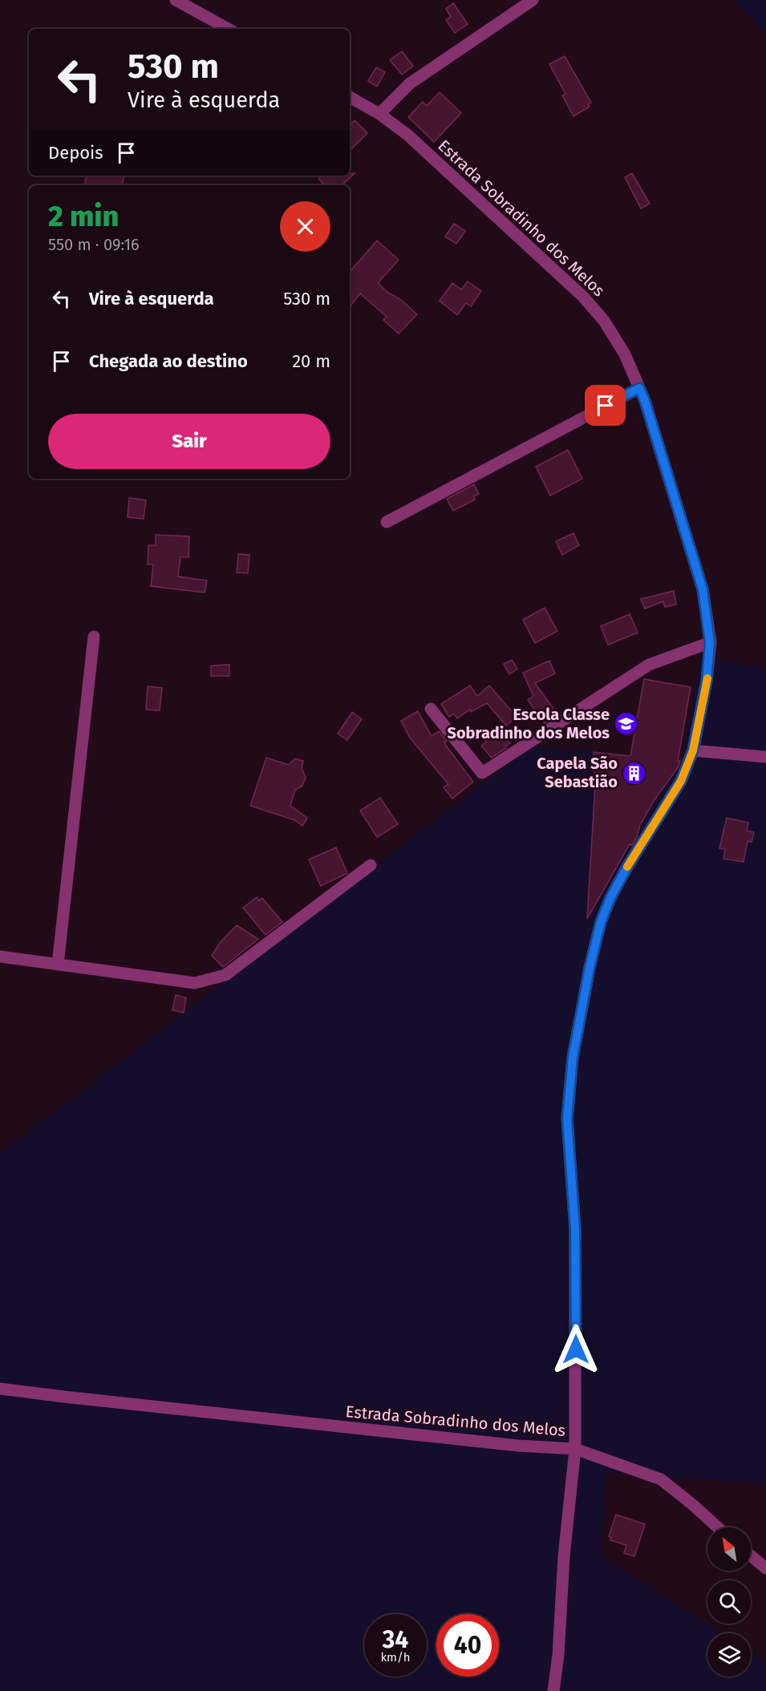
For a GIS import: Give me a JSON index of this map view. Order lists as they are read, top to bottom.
{
  "streets": {
    "street": ["Estrada Sobradinho dos Melos"]
  },
  "places": {
    "school or university": ["Escola Classe Sobradinho dos Melos"],
    "building": ["Capela São Sebastião"]
  },
  "north": "top left",
  "page": {
    "turn": ["530 m", "Vire à esquerda"],
    "then": "Depois",
    "heading": ["2 min", "550 m · 09:16"],
    "list": [
      {
        "name": "Vire à esquerda",
        "value": "530 m"
      },
      {
        "name": "Chegada ao destino",
        "value": "20 m"
      }
    ],
    "buttons": "Sair",
    "speed": "34 km/h",
    "limit": "40"
  }
}
